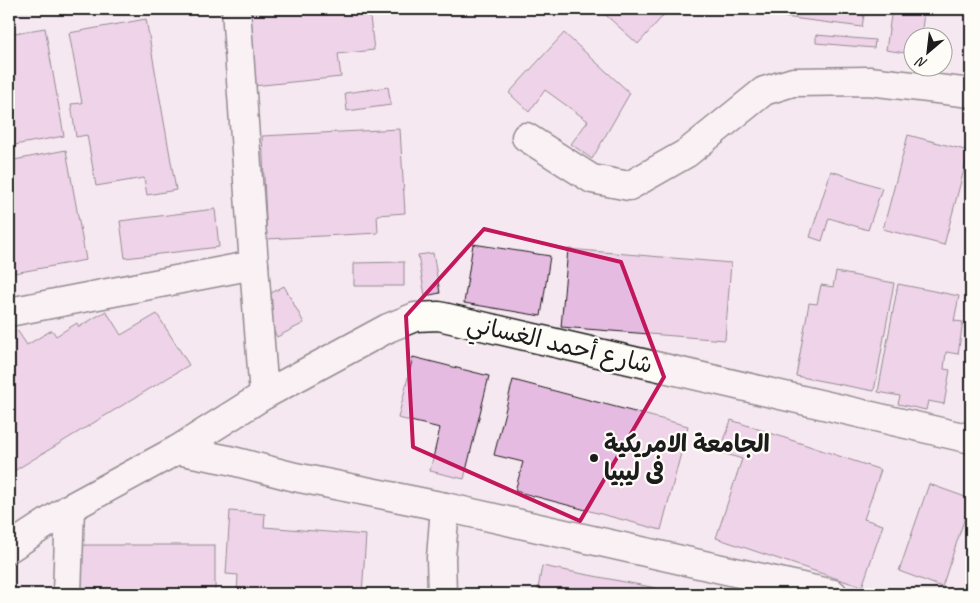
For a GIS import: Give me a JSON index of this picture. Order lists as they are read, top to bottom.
{
  "streets": {
    "street": ["شارع أحمد الغساني"]
  },
  "places": ["الجامعة الامريكية فى ليبيا"],
  "north": "bottom left"
}
